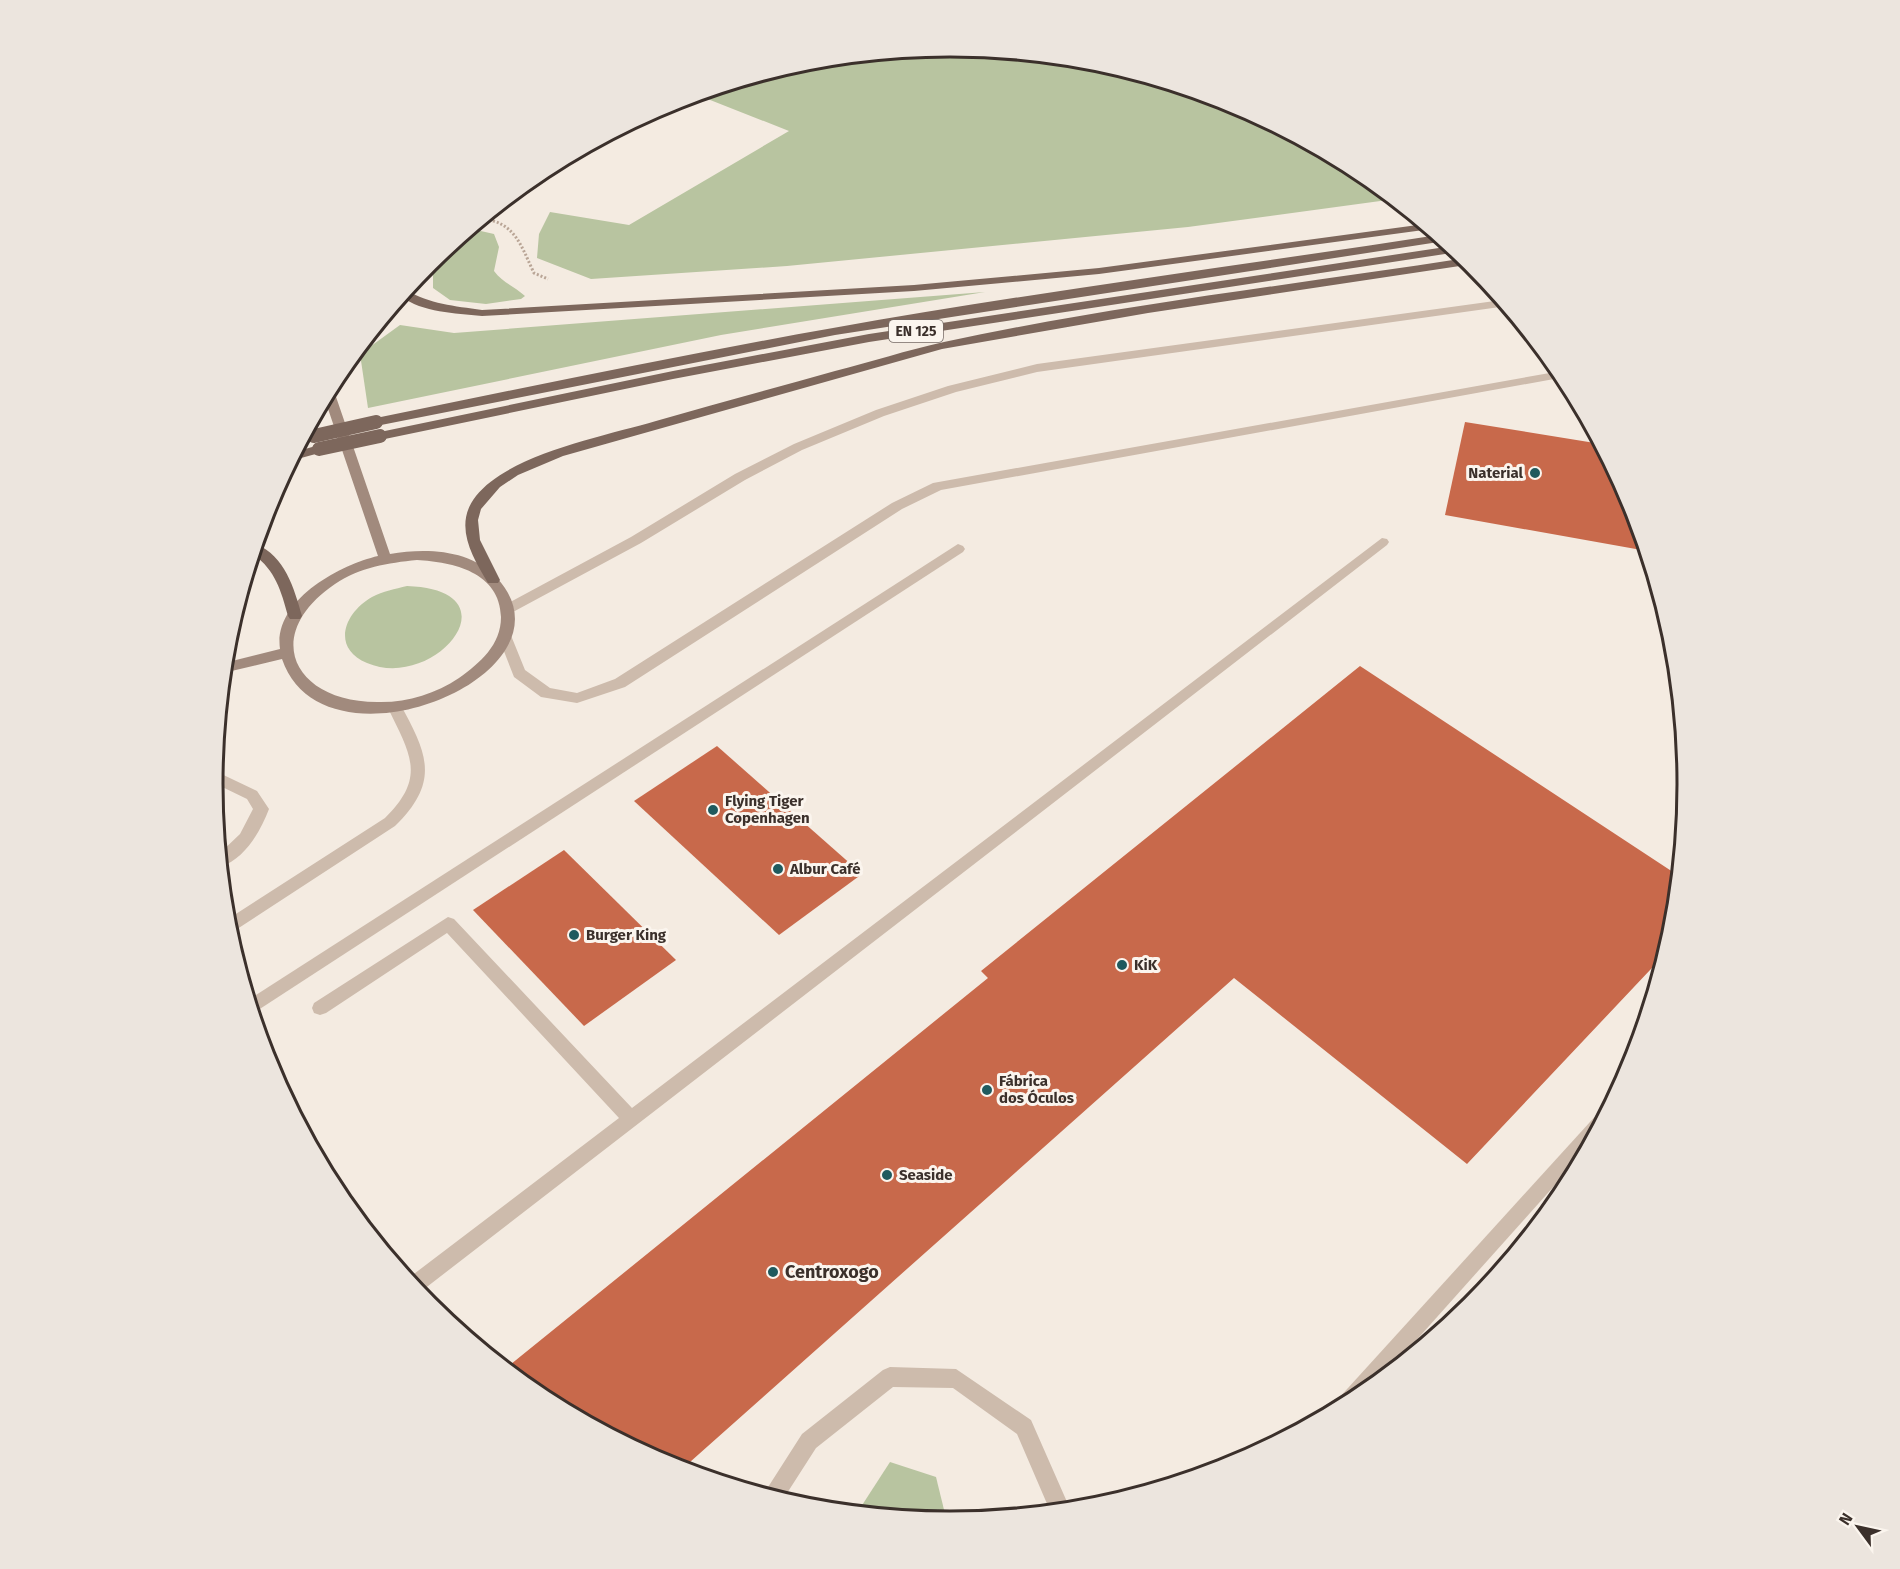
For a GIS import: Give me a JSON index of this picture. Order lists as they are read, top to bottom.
{
  "streets": {
    "main road": ["EN 125"]
  },
  "places": [
    "Naterial",
    "Flying Tiger Copenhagen",
    "Albur Café",
    "Burger King",
    "KiK",
    "Fábrica dos Óculos",
    "Seaside",
    "Centroxogo"
  ],
  "north": "top left"
}
